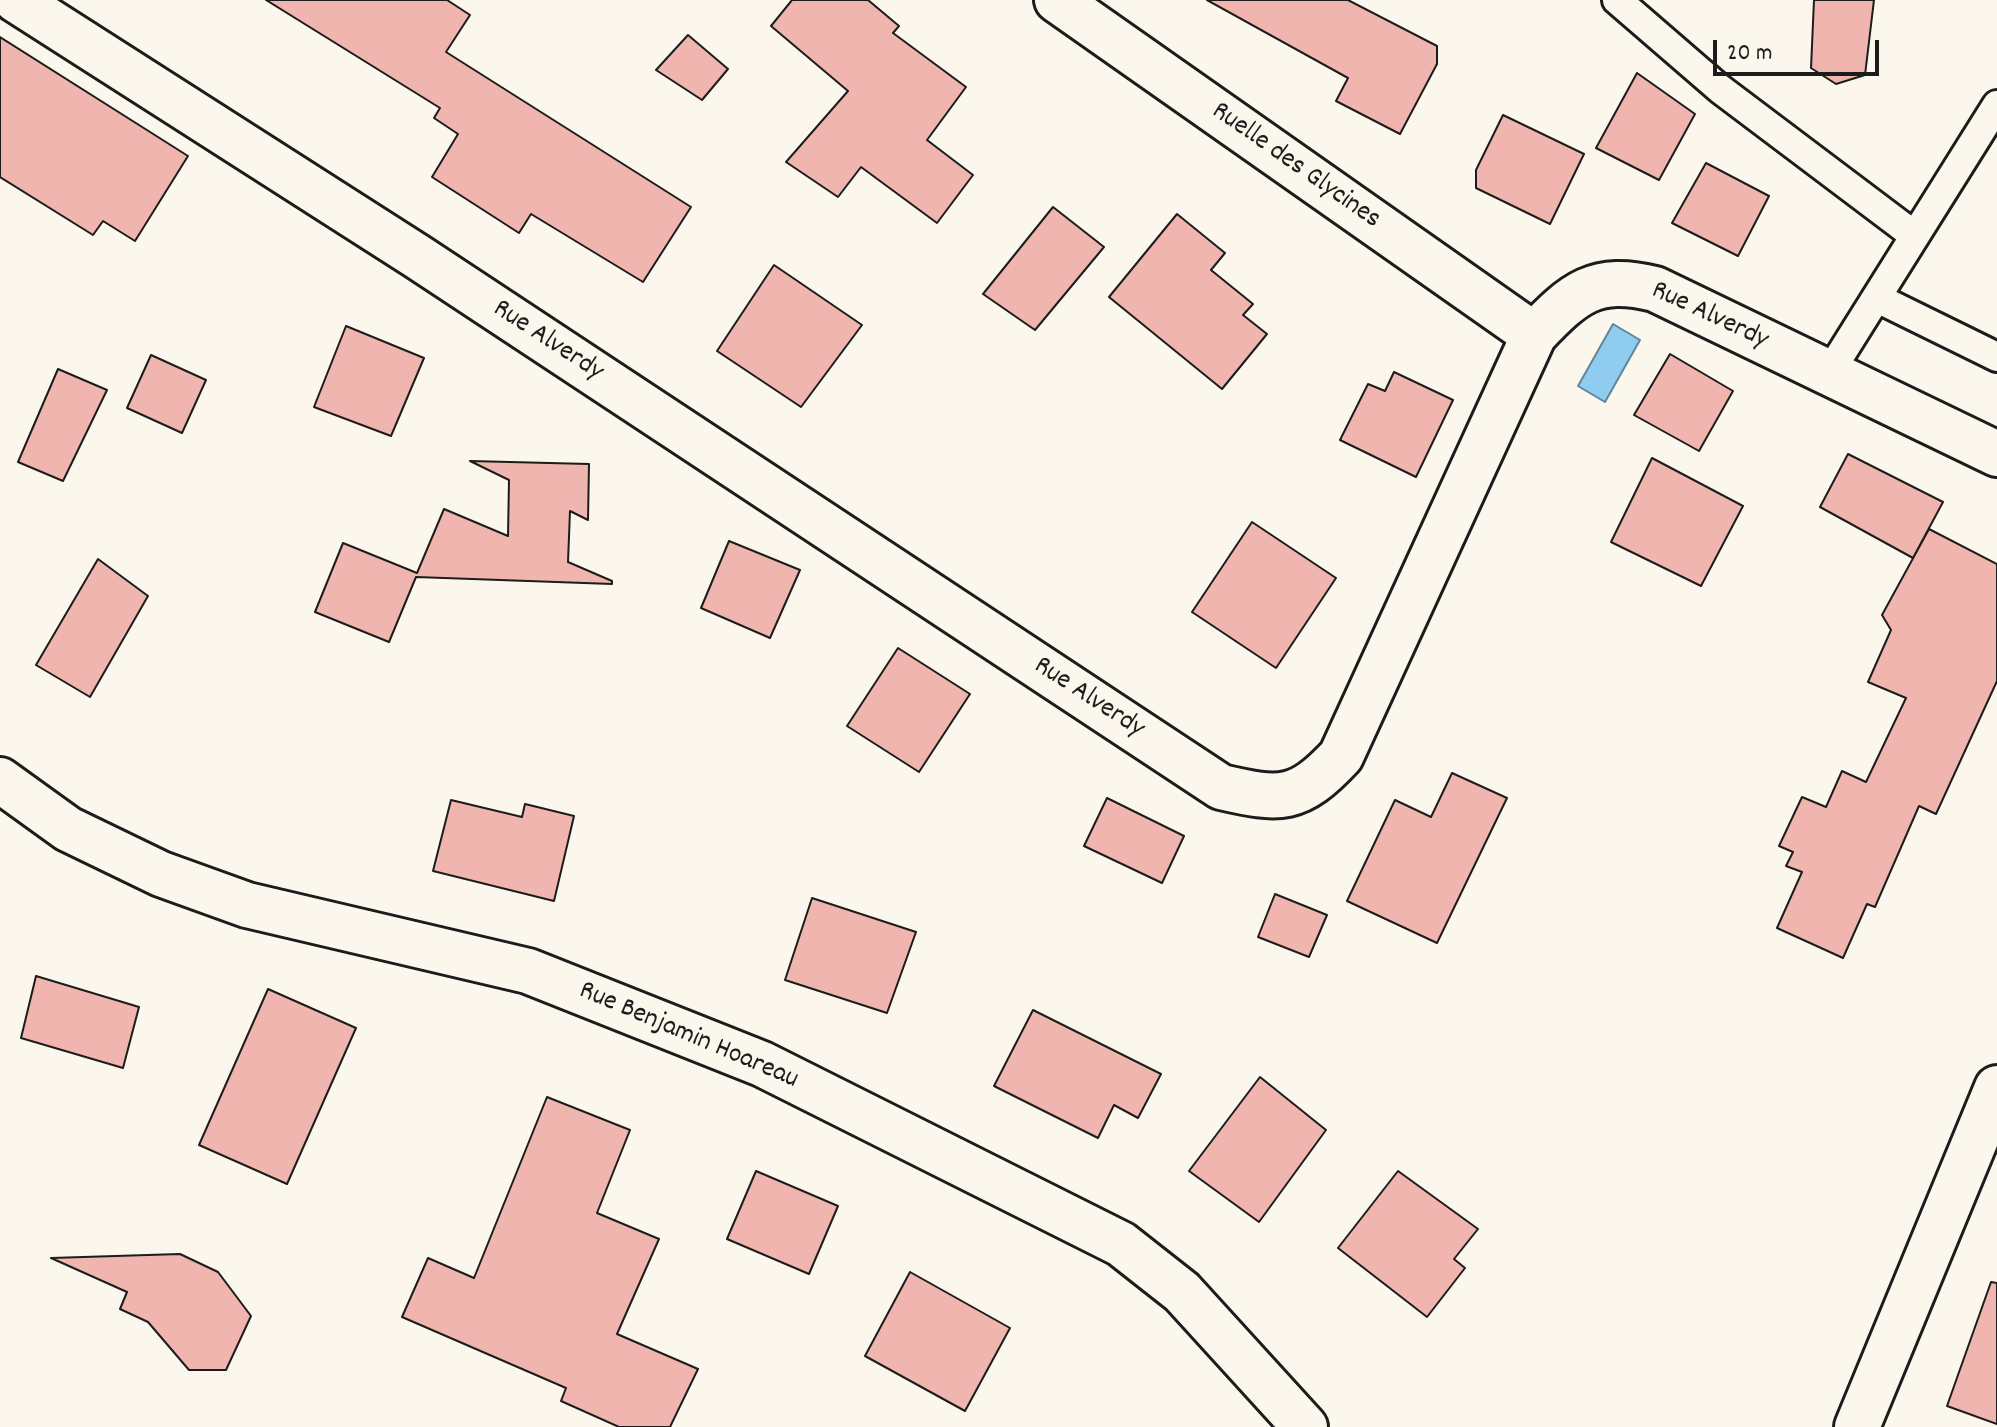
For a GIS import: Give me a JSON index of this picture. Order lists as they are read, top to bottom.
{
  "streets": {
    "street": ["Ruelle des Glycines", "Rue Alverdy", "Rue Benjamin Hoareau"]
  },
  "crossings": [
    ["Ruelle des Glycines", "Rue Alverdy"]
  ],
  "scale_bar": "20 m"
}
